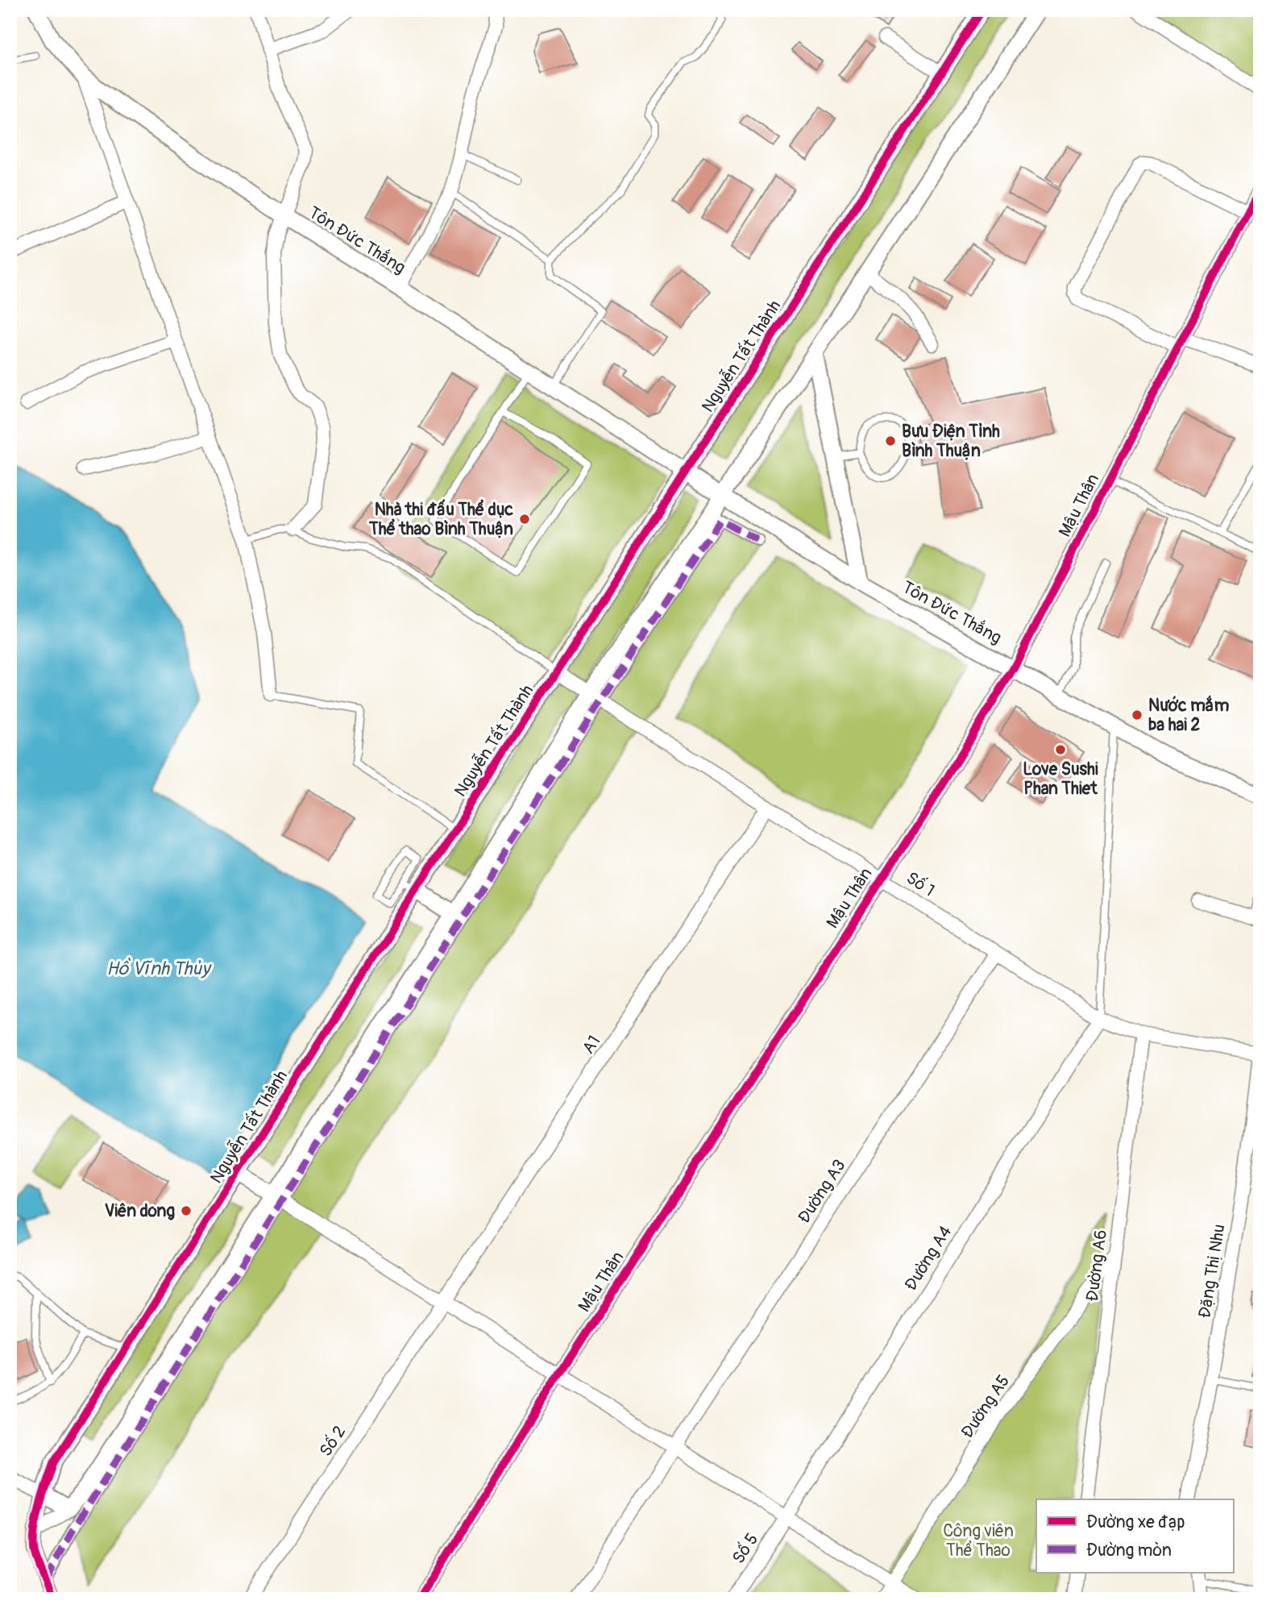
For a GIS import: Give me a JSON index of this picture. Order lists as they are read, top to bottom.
{
  "streets": {
    "street": [
      "Tôn Đức Thắng",
      "Nguyễn Tất Thành",
      "Mậu Thân",
      "Số 1",
      "A1",
      "Đường A3",
      "Đường A4",
      "Đường A6",
      "Đặng Thị Nhu",
      "Đường A5",
      "Số 2",
      "Số 5"
    ]
  },
  "crossings": [
    ["Tôn Đức Thắng", "Nguyễn Tất Thành"],
    ["Tôn Đức Thắng", "Mậu Thân"],
    ["Nguyễn Tất Thành", "Số 1"],
    ["Mậu Thân", "Số 1"],
    ["Số 1", "A1"],
    ["Số 1", "Đường A3"],
    ["Số 1", "Đường A4"],
    ["Số 1", "Đường A6"],
    ["Số 1", "Đặng Thị Nhu"],
    ["A1", "Số 2"],
    ["Đường A4", "Số 5"],
    ["Đường A6", "Đường A5"]
  ],
  "water": ["Hồ Vĩnh Thủy"],
  "parks": ["Công viên Thể Thao"],
  "places": [
    "Bưu Điện Tỉnh Bình Thuận",
    "Nhà thi đấu Thể dục Thể thao Bình Thuận",
    "Nước mắm ba hai 2",
    "Love Sushi Phan Thiet",
    "Viên dong"
  ],
  "legend": ["Đường xe đạp", "Đường mòn"]
}
